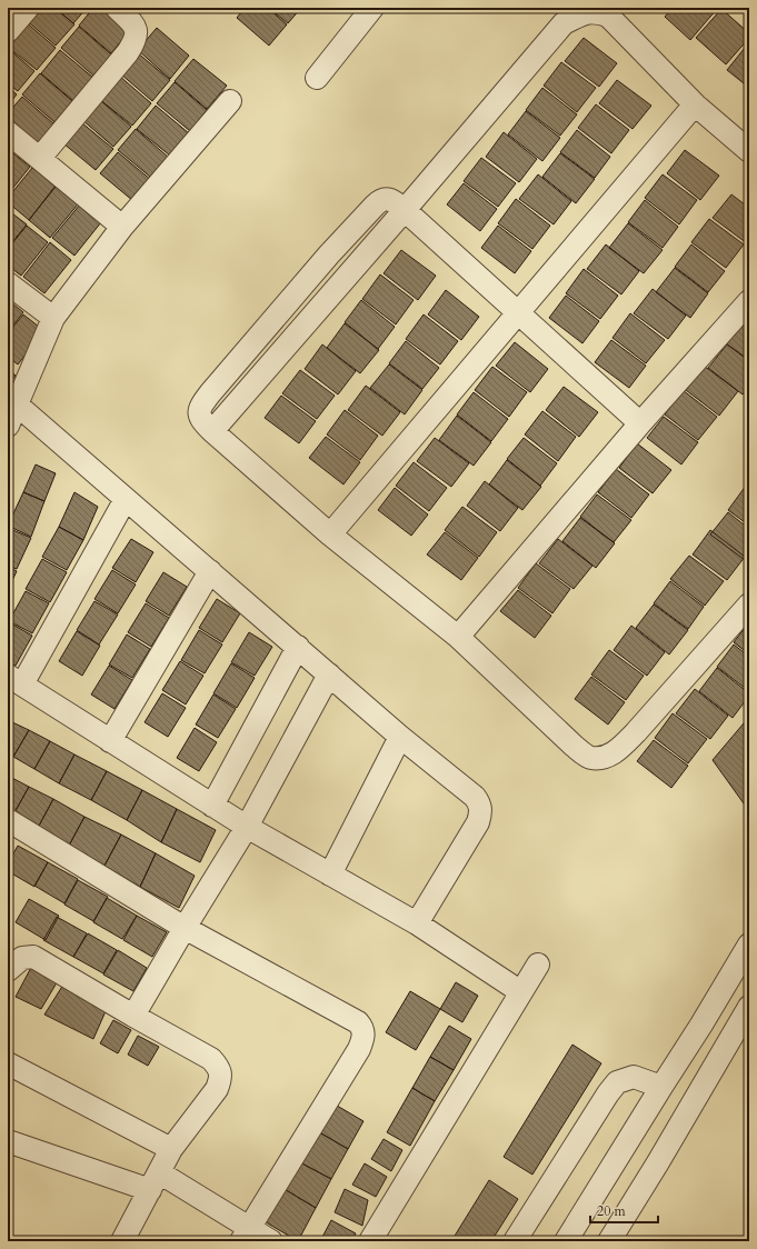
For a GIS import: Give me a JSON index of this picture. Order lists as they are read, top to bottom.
{
  "scale_bar": "20 m"
}
